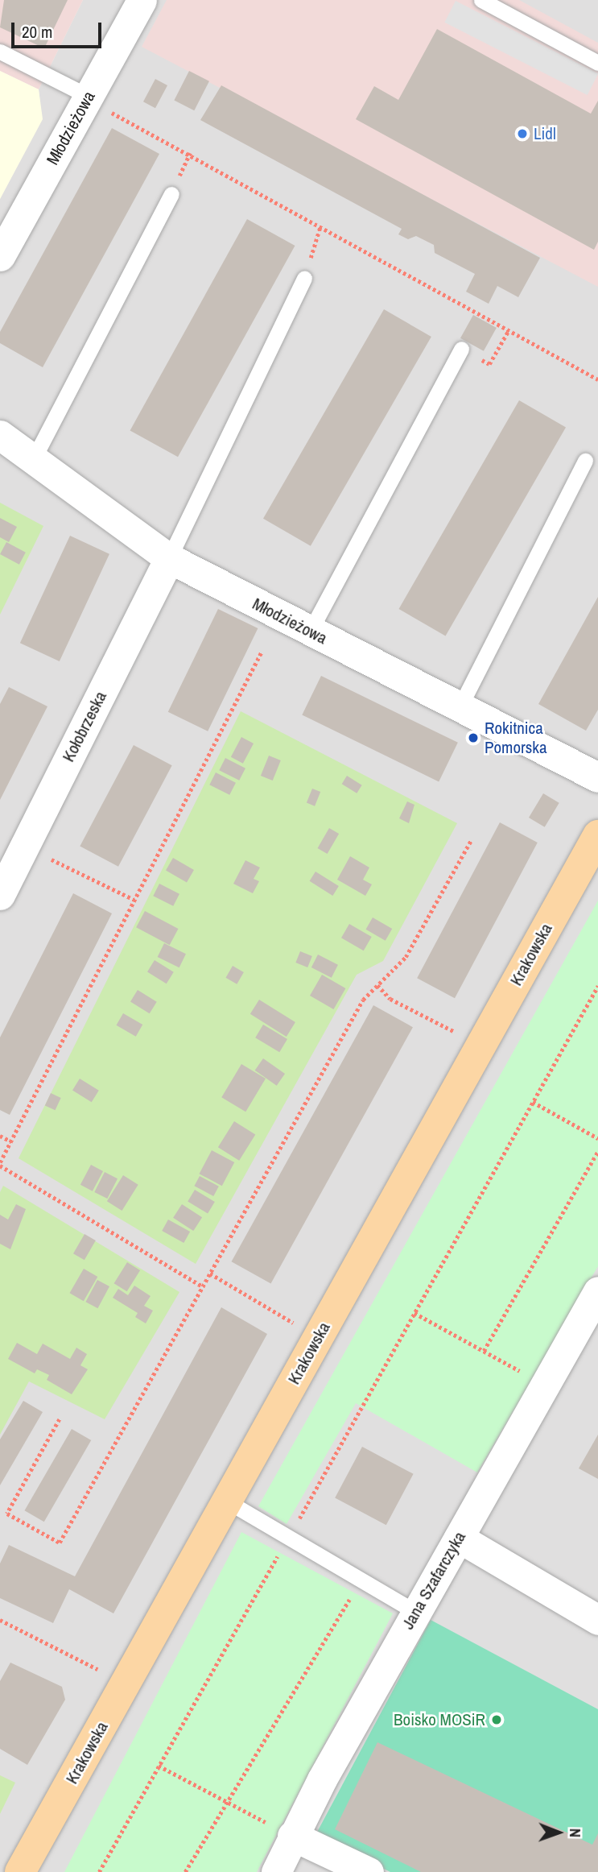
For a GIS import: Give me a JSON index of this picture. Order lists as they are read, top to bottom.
{
  "streets": {
    "main road": ["Krakowska"],
    "street": ["Młodzieżowa", "Kołobrzeska", "Jana Szafarczyka"]
  },
  "crossings": [
    ["Młodzieżowa", "Kołobrzeska"]
  ],
  "places": ["Lidl", "Rokitnica Pomorska", "Boisko MOSiR"],
  "scale_bar": "20 m",
  "north": "right"
}
